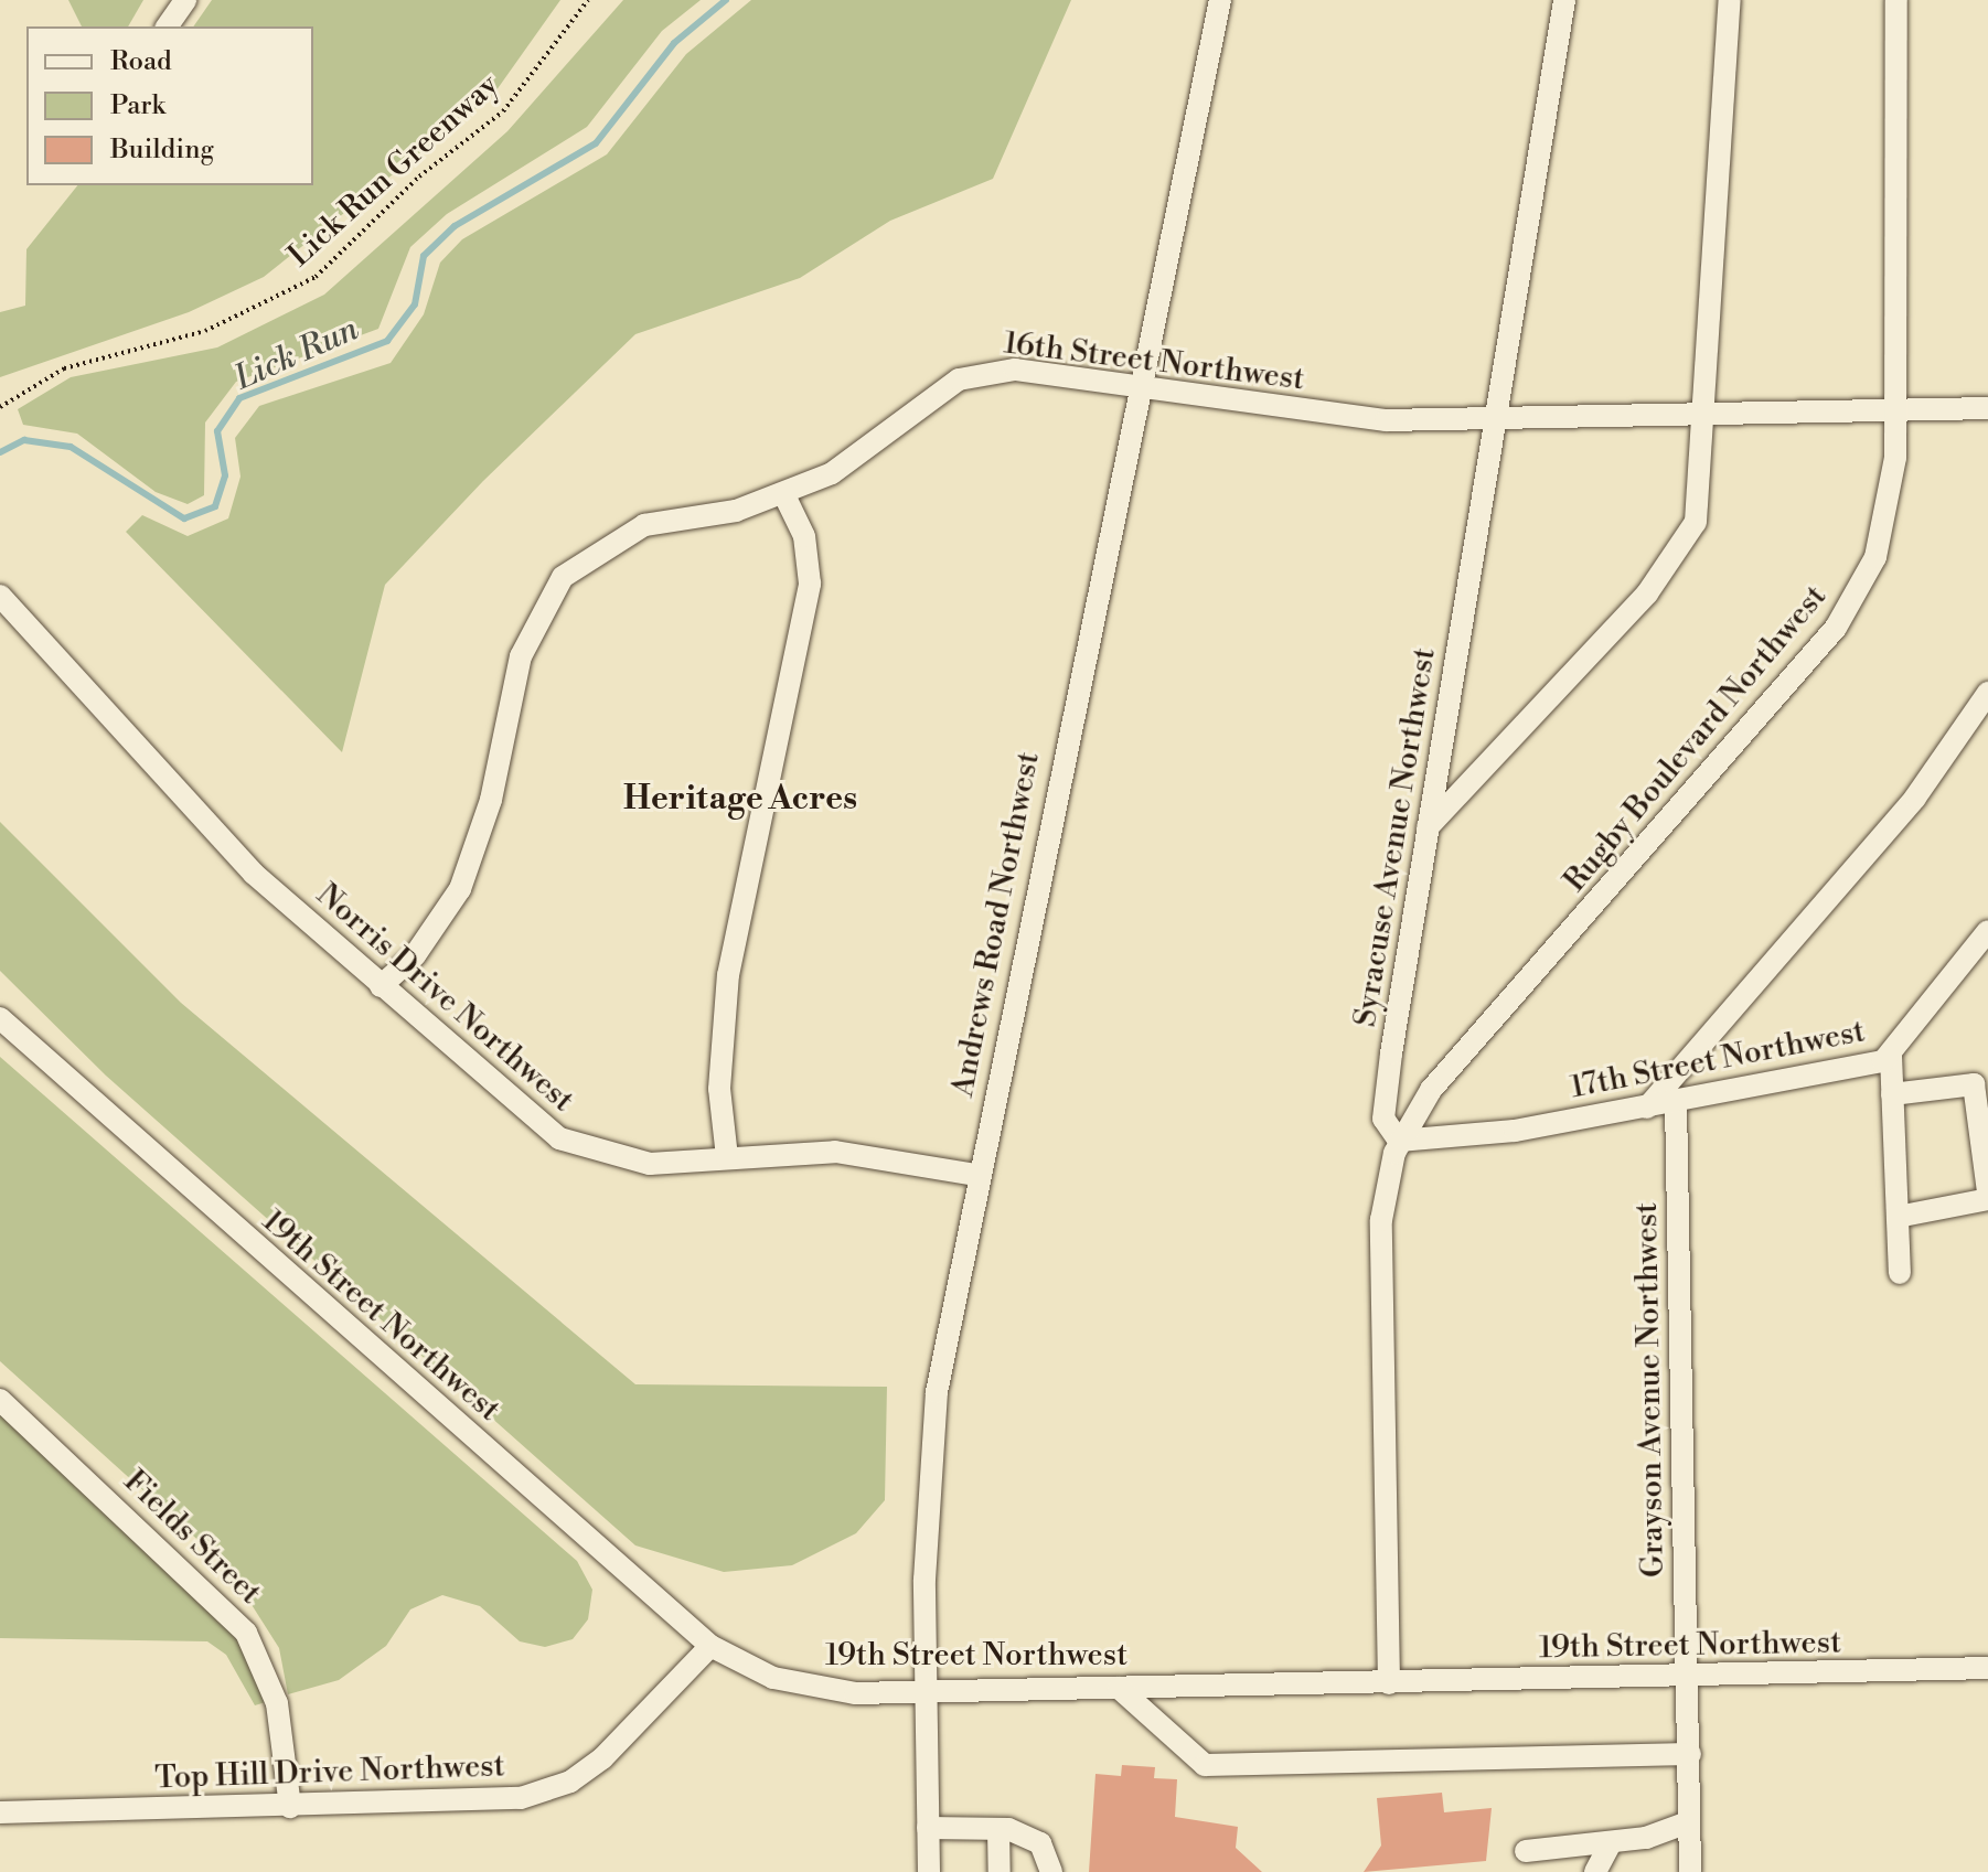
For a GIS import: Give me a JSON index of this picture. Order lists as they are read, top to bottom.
{
  "streets": {
    "street": [
      "16th Street Northwest",
      "Rugby Boulevard Northwest",
      "Syracuse Avenue Northwest",
      "Andrews Road Northwest",
      "Norris Drive Northwest",
      "17th Street Northwest",
      "19th Street Northwest",
      "Grayson Avenue Northwest",
      "Fields Street",
      "Top Hill Drive Northwest"
    ],
    "path": ["Lick Run Greenway"]
  },
  "crossings": [
    ["16th Street Northwest", "Rugby Boulevard Northwest"],
    ["16th Street Northwest", "Syracuse Avenue Northwest"],
    ["16th Street Northwest", "Andrews Road Northwest"],
    ["16th Street Northwest", "Norris Drive Northwest"],
    ["Rugby Boulevard Northwest", "Syracuse Avenue Northwest"],
    ["Rugby Boulevard Northwest", "17th Street Northwest"],
    ["Syracuse Avenue Northwest", "17th Street Northwest"],
    ["Andrews Road Northwest", "Norris Drive Northwest"],
    ["Andrews Road Northwest", "19th Street Northwest"],
    ["17th Street Northwest", "Grayson Avenue Northwest"],
    ["19th Street Northwest", "Grayson Avenue Northwest"],
    ["19th Street Northwest", "Top Hill Drive Northwest"],
    ["Fields Street", "Top Hill Drive Northwest"]
  ],
  "districts": ["Heritage Acres"],
  "water": ["Lick Run"],
  "legend": ["Road", "Park", "Building"]
}
